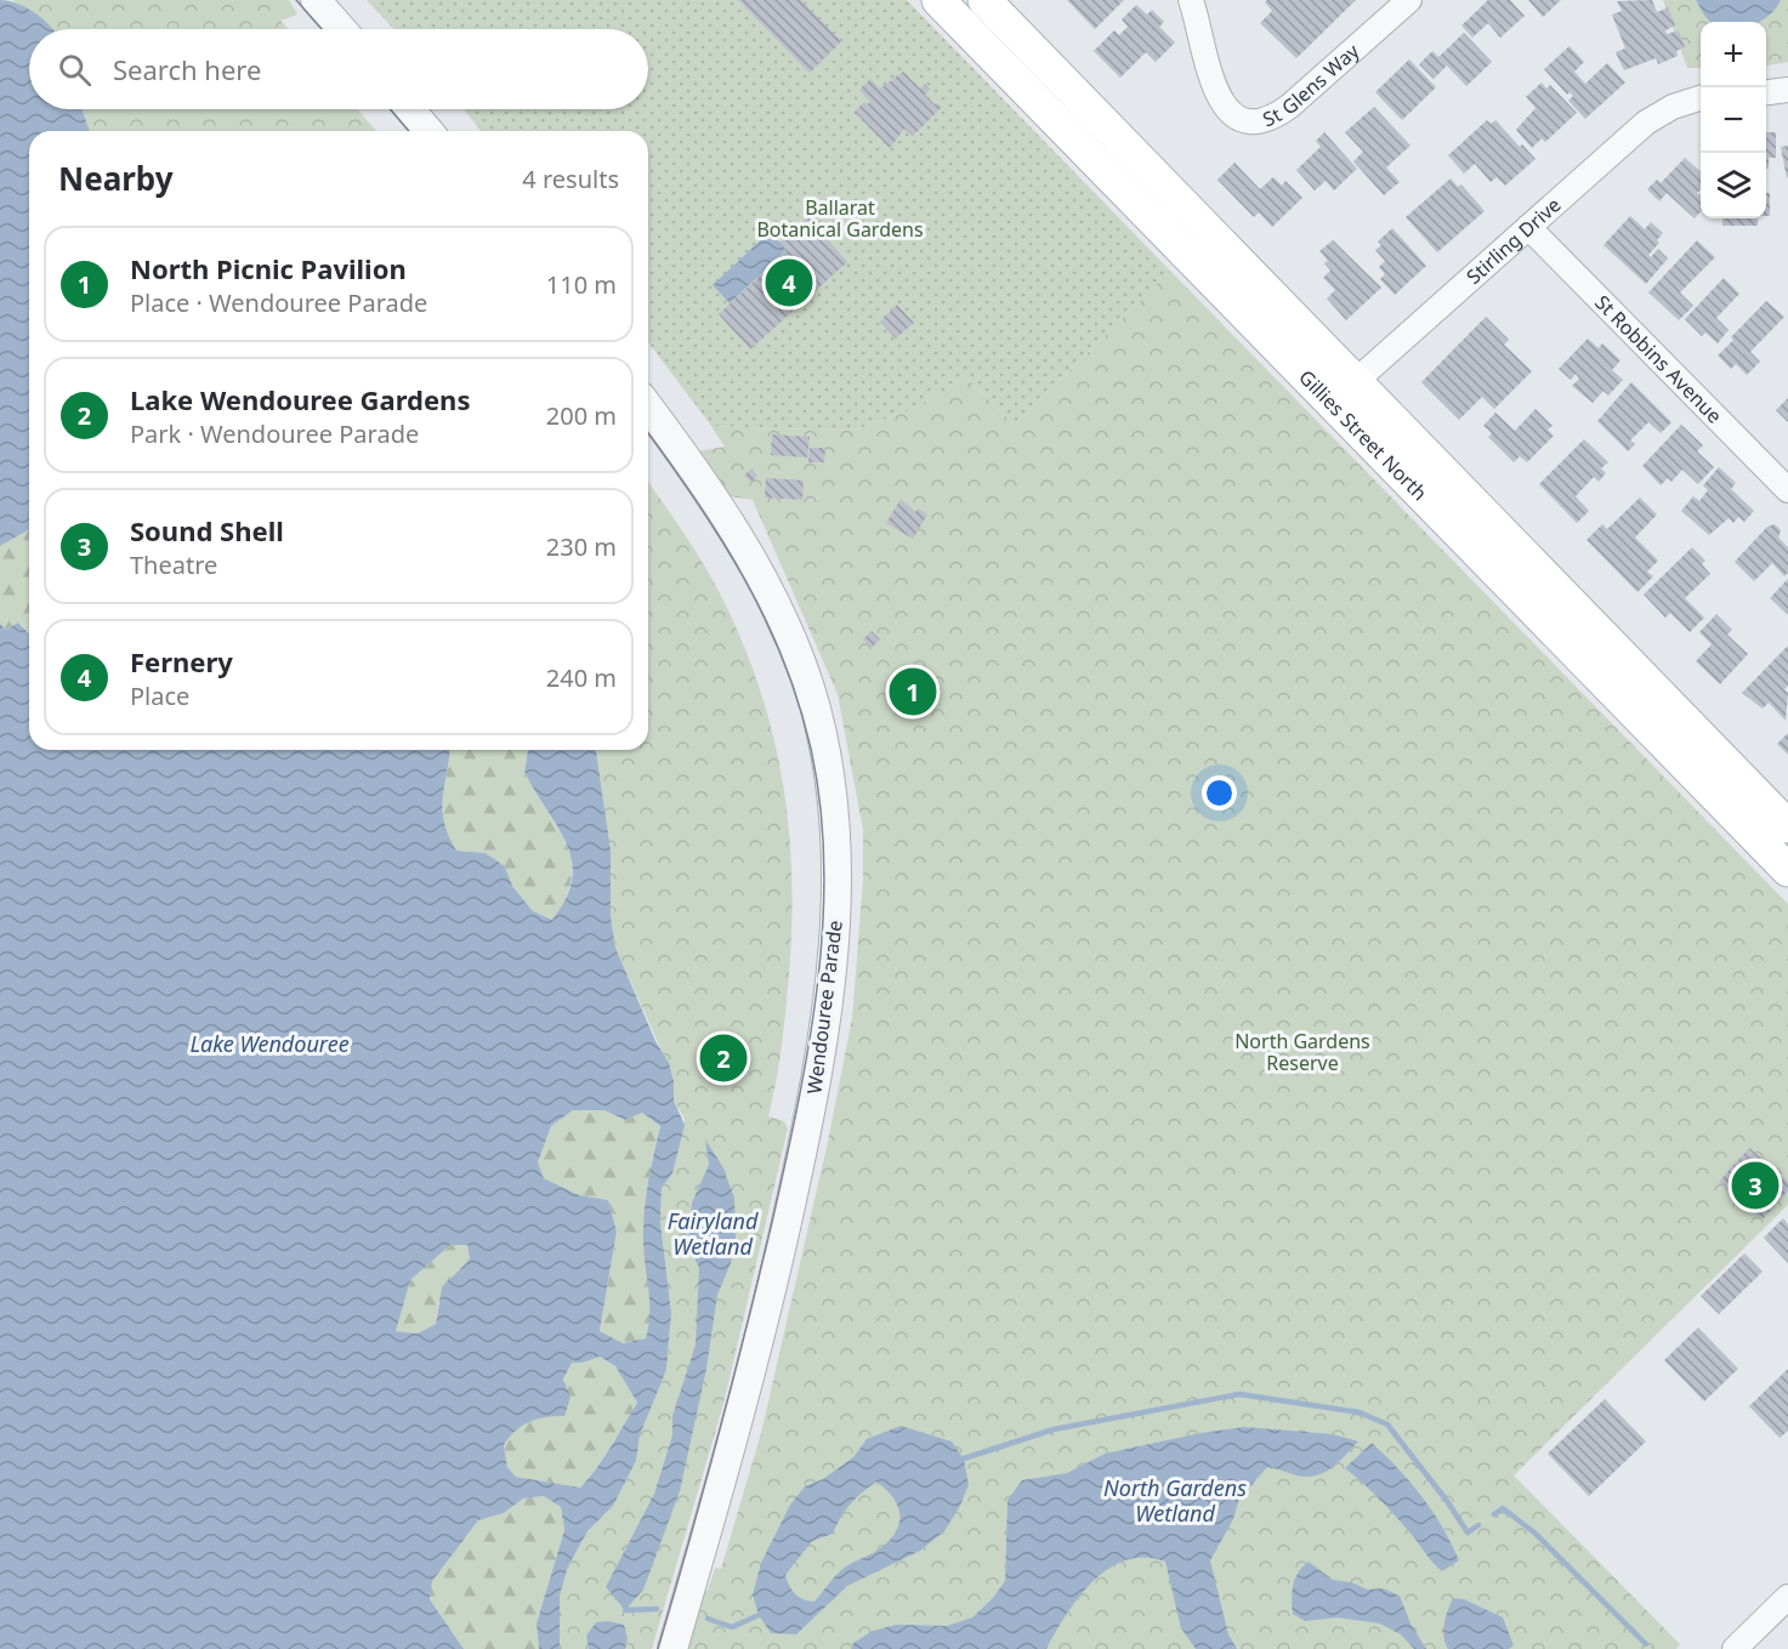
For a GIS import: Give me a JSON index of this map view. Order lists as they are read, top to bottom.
{
  "streets": {
    "main road": ["Gillies Street North"],
    "street": [
      "St Glens Way",
      "Stirling Drive",
      "St Robbins Avenue",
      "Wendouree Parade"
    ]
  },
  "crossings": [
    ["Stirling Drive", "St Robbins Avenue"],
    ["Stirling Drive", "Gillies Street North"]
  ],
  "water": ["Lake Wendouree", "Fairyland Wetland", "North Gardens Wetland"],
  "parks": ["Ballarat Botanical Gardens", "North Gardens Reserve"],
  "page": {
    "map_buttons": ["+", "−"],
    "search": "Search here",
    "heading": ["Nearby", "4 results"],
    "list": [
      {
        "mark": "1",
        "name": "North Picnic Pavilion",
        "note": "Place · Wendouree Parade",
        "value": "110 m"
      },
      {
        "mark": "2",
        "name": "Lake Wendouree Gardens",
        "note": "Park · Wendouree Parade",
        "value": "200 m"
      },
      {
        "mark": "3",
        "name": "Sound Shell",
        "note": "Theatre",
        "value": "230 m"
      },
      {
        "mark": "4",
        "name": "Fernery",
        "note": "Place",
        "value": "240 m"
      }
    ],
    "pins": [
      "4",
      "1",
      "2",
      "3"
    ]
  }
}
